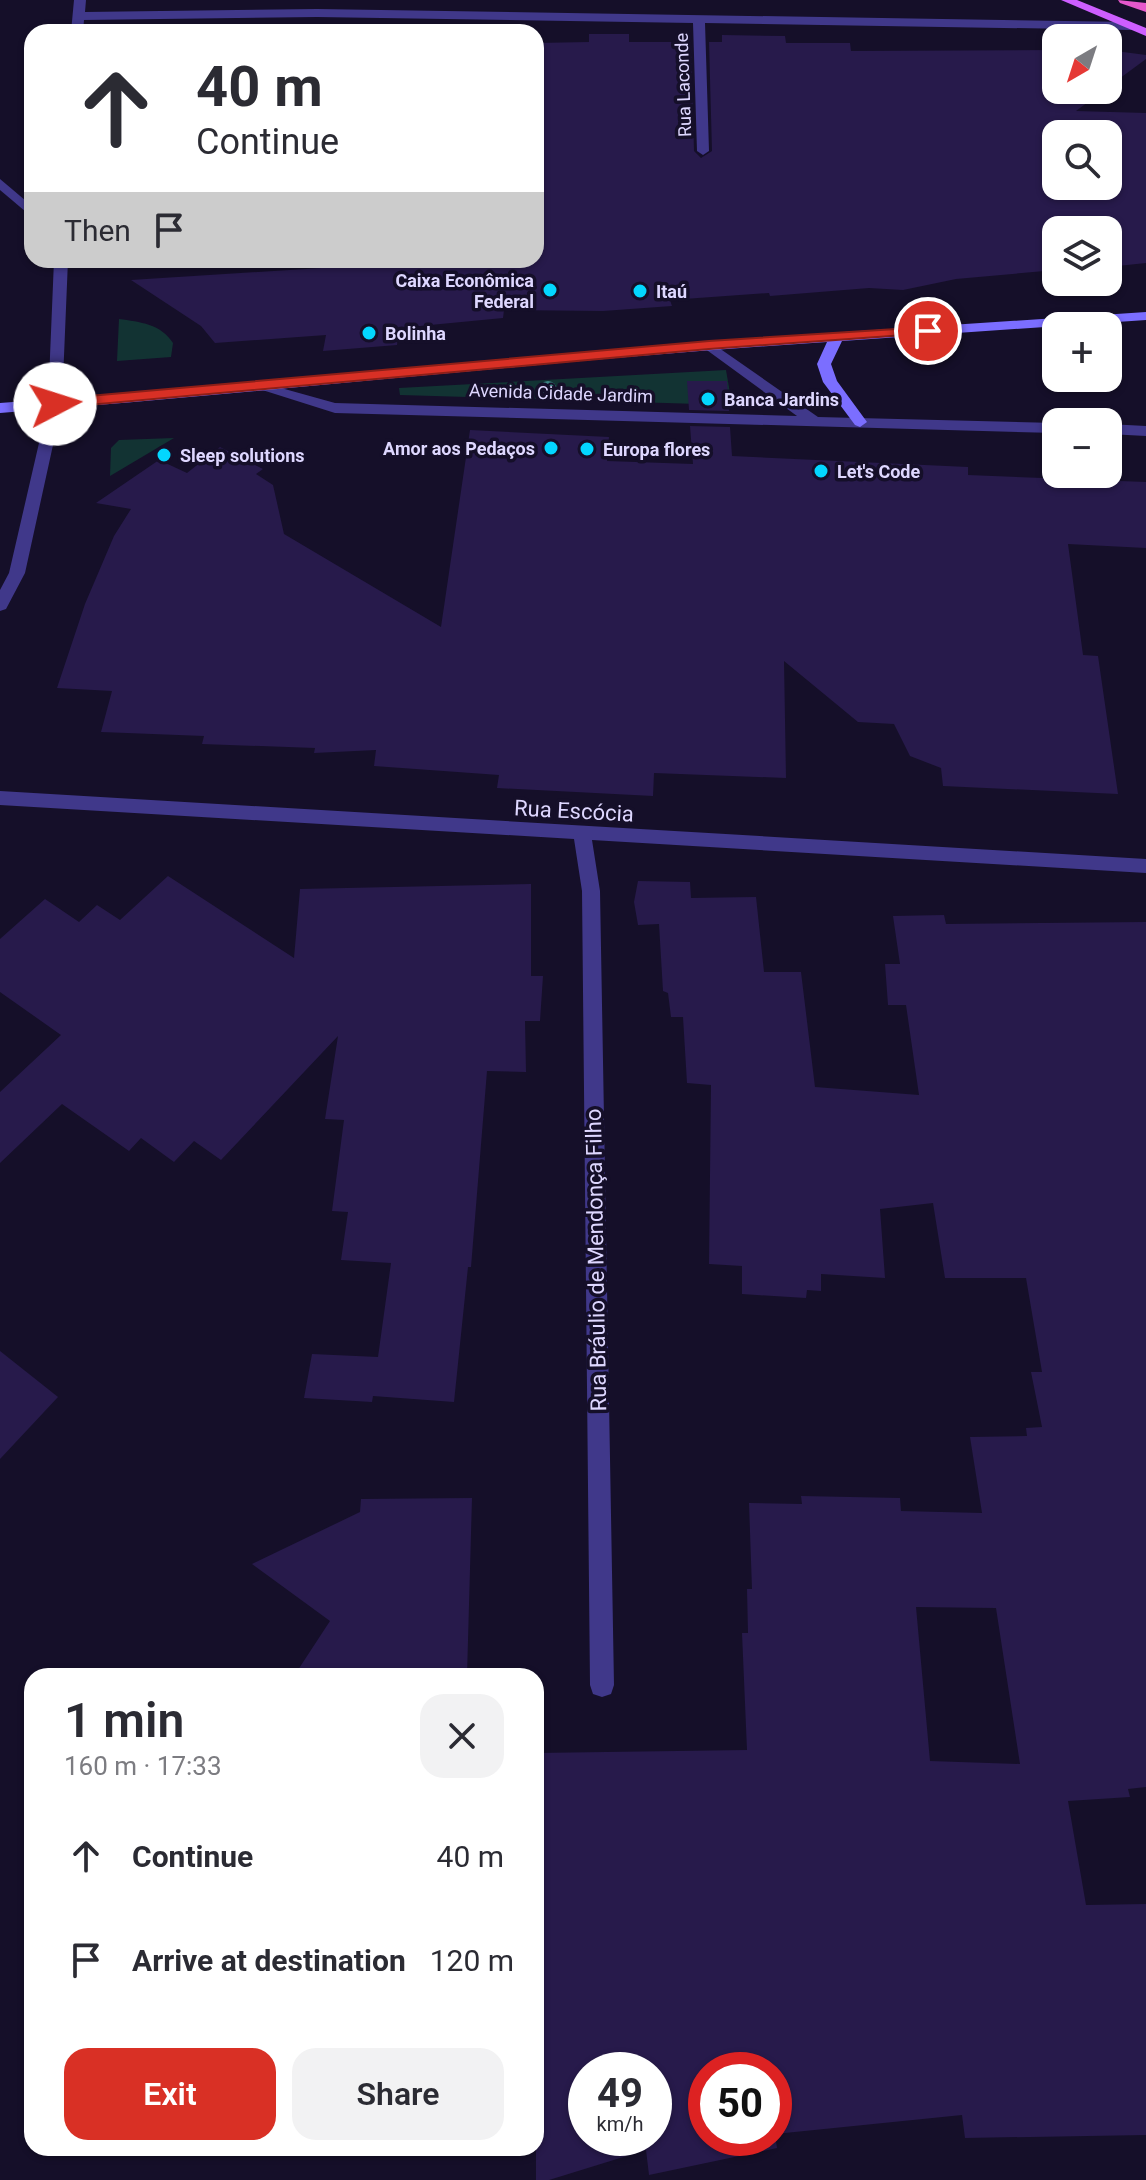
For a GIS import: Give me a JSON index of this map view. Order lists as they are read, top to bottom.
{
  "streets": {
    "main road": ["Avenida Cidade Jardim"],
    "street": ["Rua Laconde", "Rua Escócia", "Rua Bráulio de Mendonça Filho"]
  },
  "crossings": [
    ["Rua Escócia", "Rua Bráulio de Mendonça Filho"]
  ],
  "places": [
    "Caixa Econômica Federal",
    "Itaú",
    "Bolinha",
    "Banca Jardins",
    "Amor aos Pedaços",
    "Europa flores",
    "Sleep solutions",
    "Let's Code"
  ],
  "north": "bottom left",
  "page": {
    "map_buttons": ["+", "−"],
    "turn": ["40 m", "Continue"],
    "then": "Then",
    "heading": ["1 min", "160 m · 17:33"],
    "list": [
      {
        "name": "Continue",
        "value": "40 m"
      },
      {
        "name": "Arrive at destination",
        "value": "120 m"
      }
    ],
    "buttons": ["Exit", "Share"],
    "speed": "49 km/h",
    "limit": "50"
  }
}
